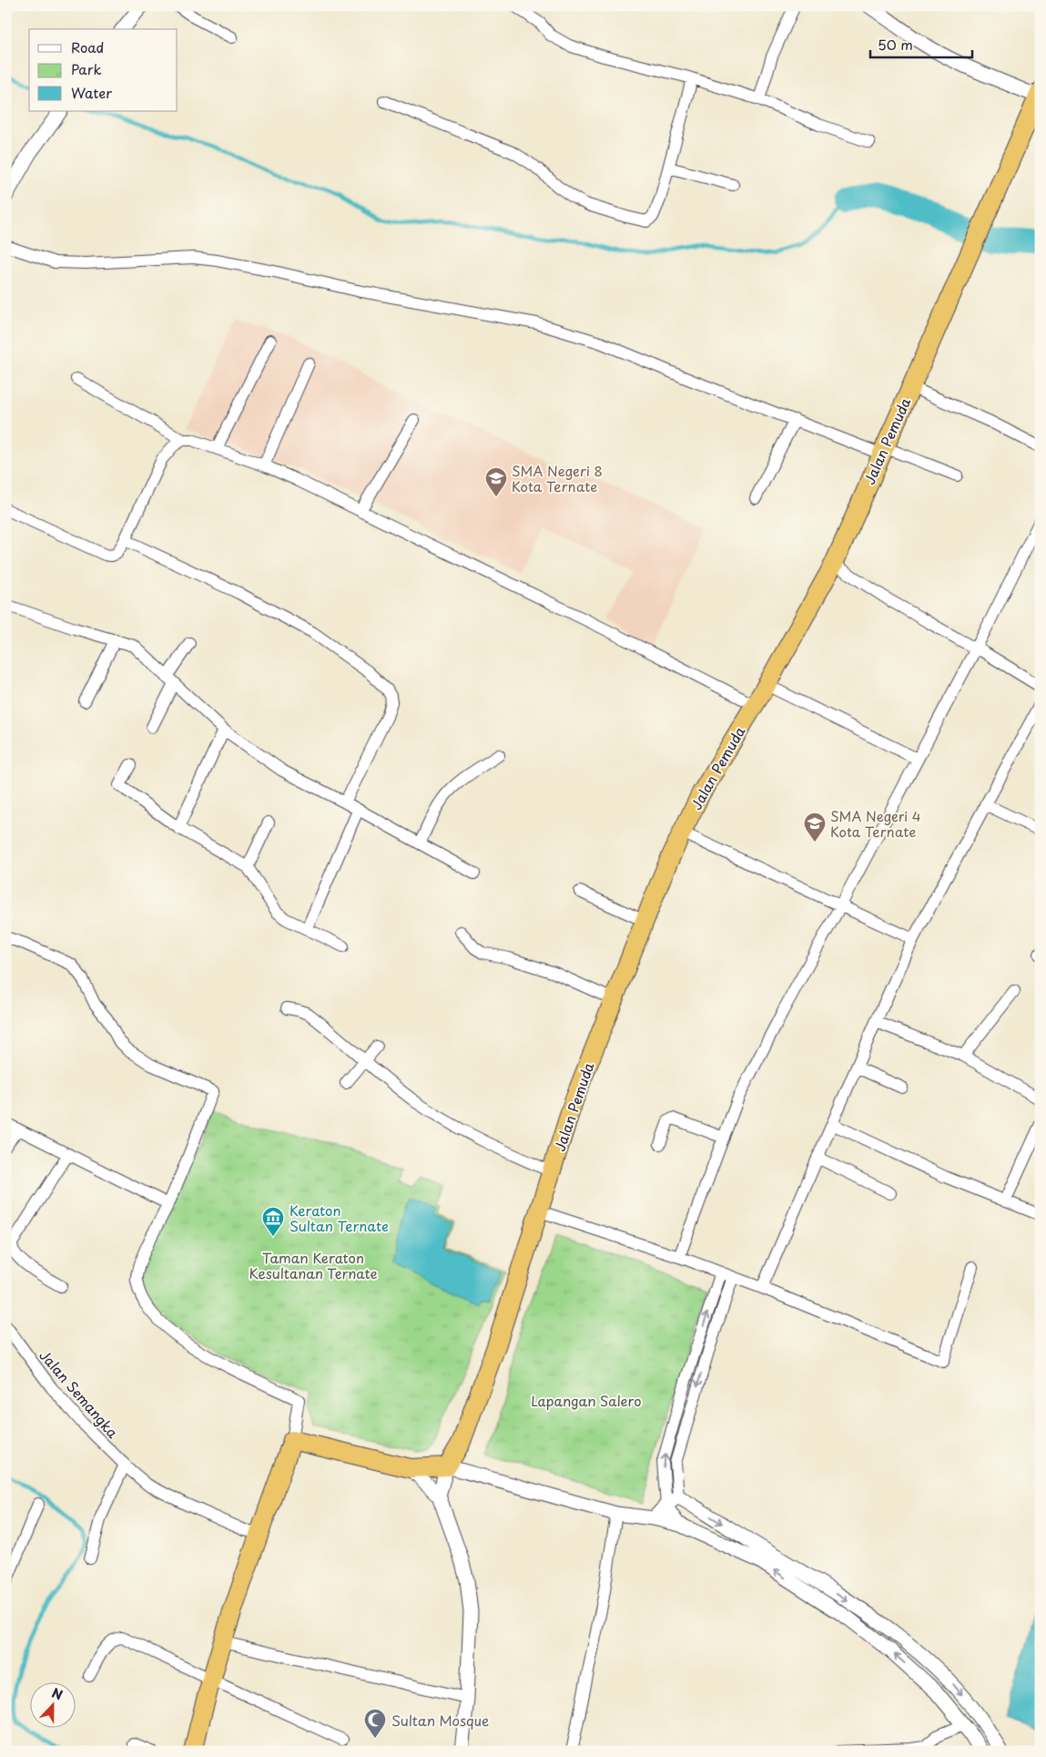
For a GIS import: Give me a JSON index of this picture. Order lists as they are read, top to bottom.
{
  "streets": {
    "highway": ["Jalan Pemuda"],
    "street": ["Jalan Semangka"]
  },
  "parks": ["Taman Keraton Kesultanan Ternate", "Lapangan Salero"],
  "places": {
    "school or university": ["SMA Negeri 8 Kota Ternate", "SMA Negeri 4 Kota Ternate"],
    "museum": ["Keraton Sultan Ternate"],
    "mosque": ["Sultan Mosque"]
  },
  "legend": ["Road", "Park", "Water"],
  "scale_bar": "50 m",
  "north": "top"
}
